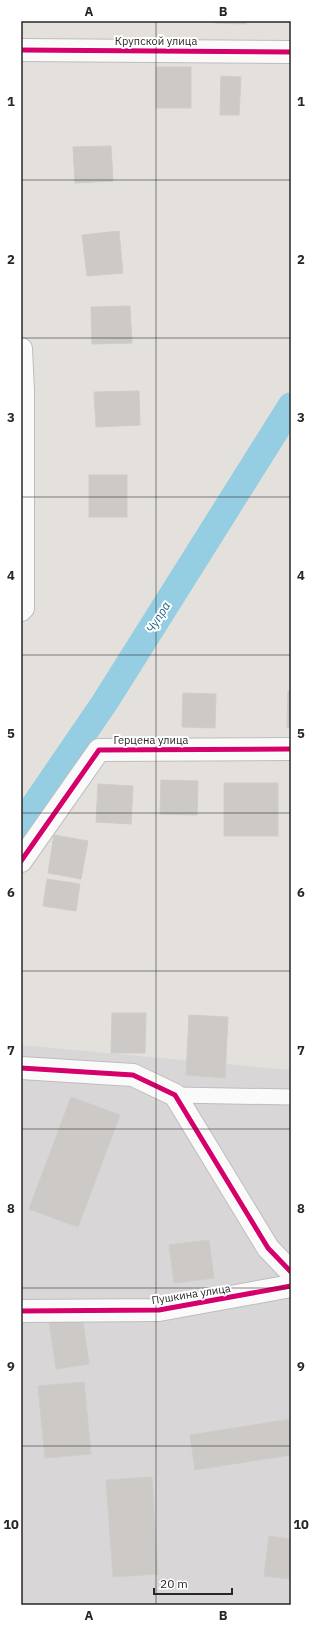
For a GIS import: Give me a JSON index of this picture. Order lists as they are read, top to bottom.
{
  "streets": {
    "street": ["Крупской улица", "Герцена улица", "Пушкина улица"]
  },
  "water": ["Чупра"],
  "scale_bar": "20 m",
  "grid": {
    "columns": ["A", "B"],
    "rows": [
      "1",
      "2",
      "3",
      "4",
      "5",
      "6",
      "7",
      "8",
      "9",
      "10"
    ]
  }
}
